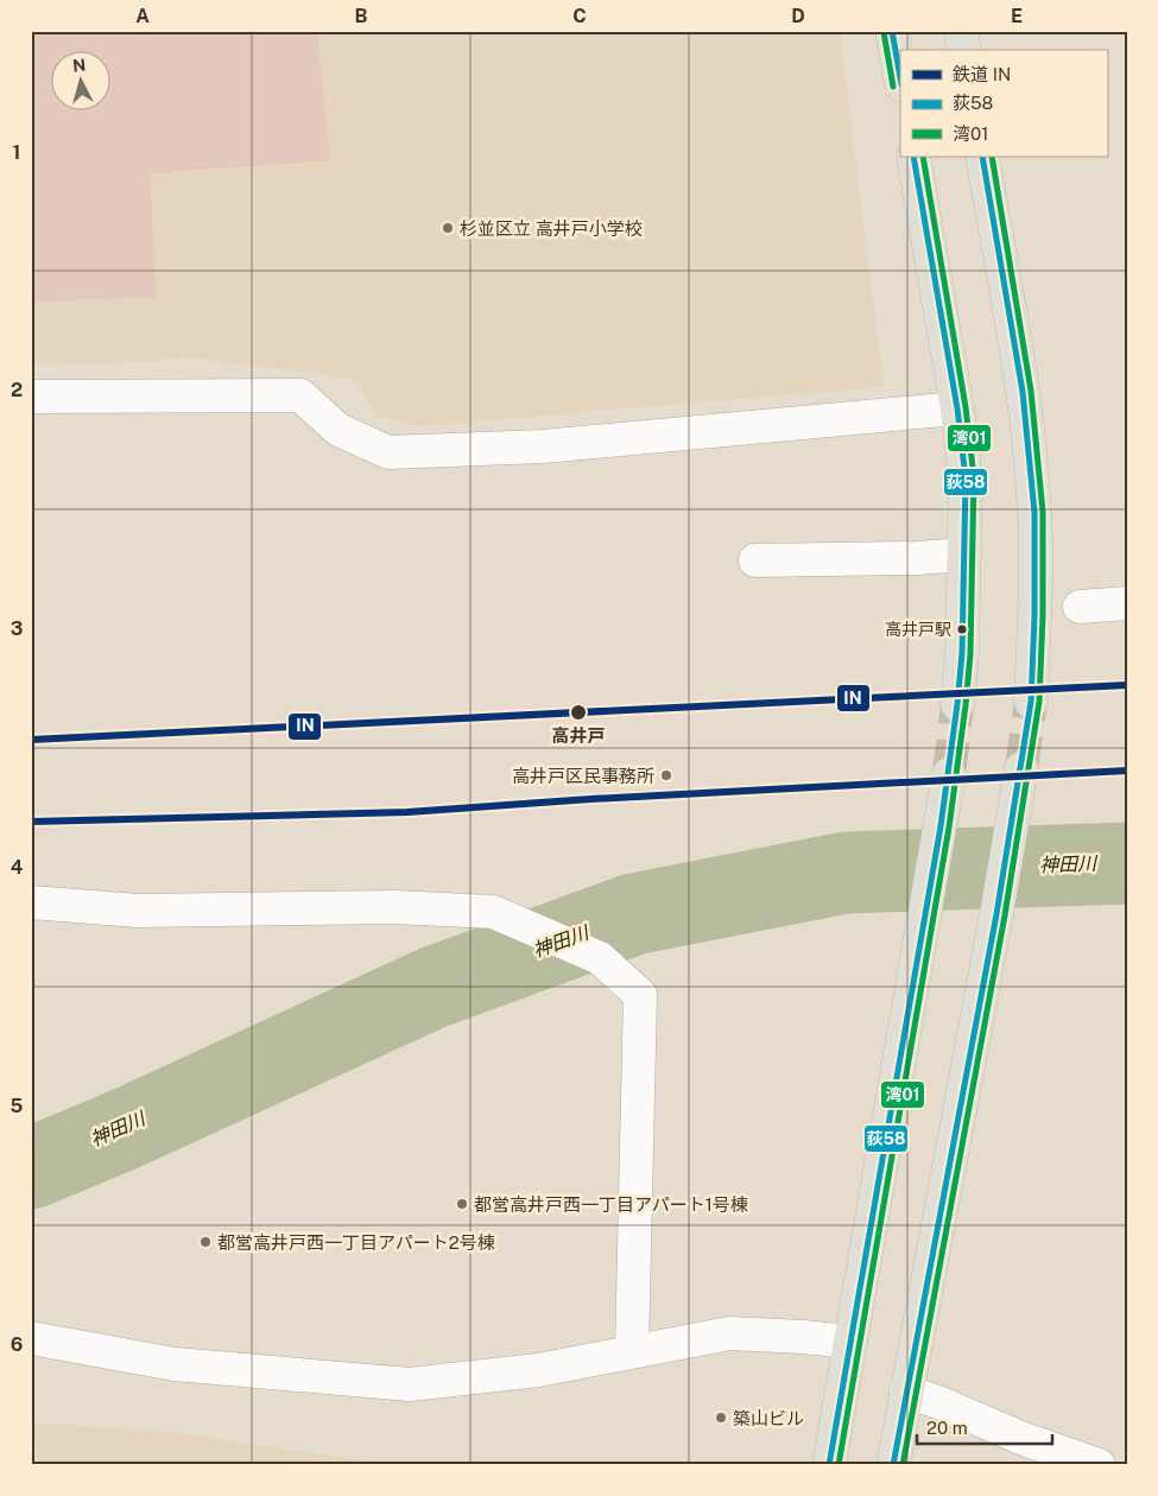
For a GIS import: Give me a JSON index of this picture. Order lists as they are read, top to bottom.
{
  "water": ["神田川"],
  "places": [
    "杉並区立 高井戸小学校",
    "高井戸駅",
    "高井戸",
    "高井戸区民事務所",
    "都営高井戸西一丁目アパート1号棟",
    "都営高井戸西一丁目アパート2号棟",
    "築山ビル"
  ],
  "lines": ["transit line 荻58", "transit line 湾01", "rail line IN"],
  "legend": ["鉄道 IN", "荻58", "湾01"],
  "scale_bar": "20 m",
  "north": "top",
  "grid": {
    "columns": [
      "A",
      "B",
      "C",
      "D",
      "E"
    ],
    "rows": [
      "1",
      "2",
      "3",
      "4",
      "5",
      "6"
    ]
  }
}
